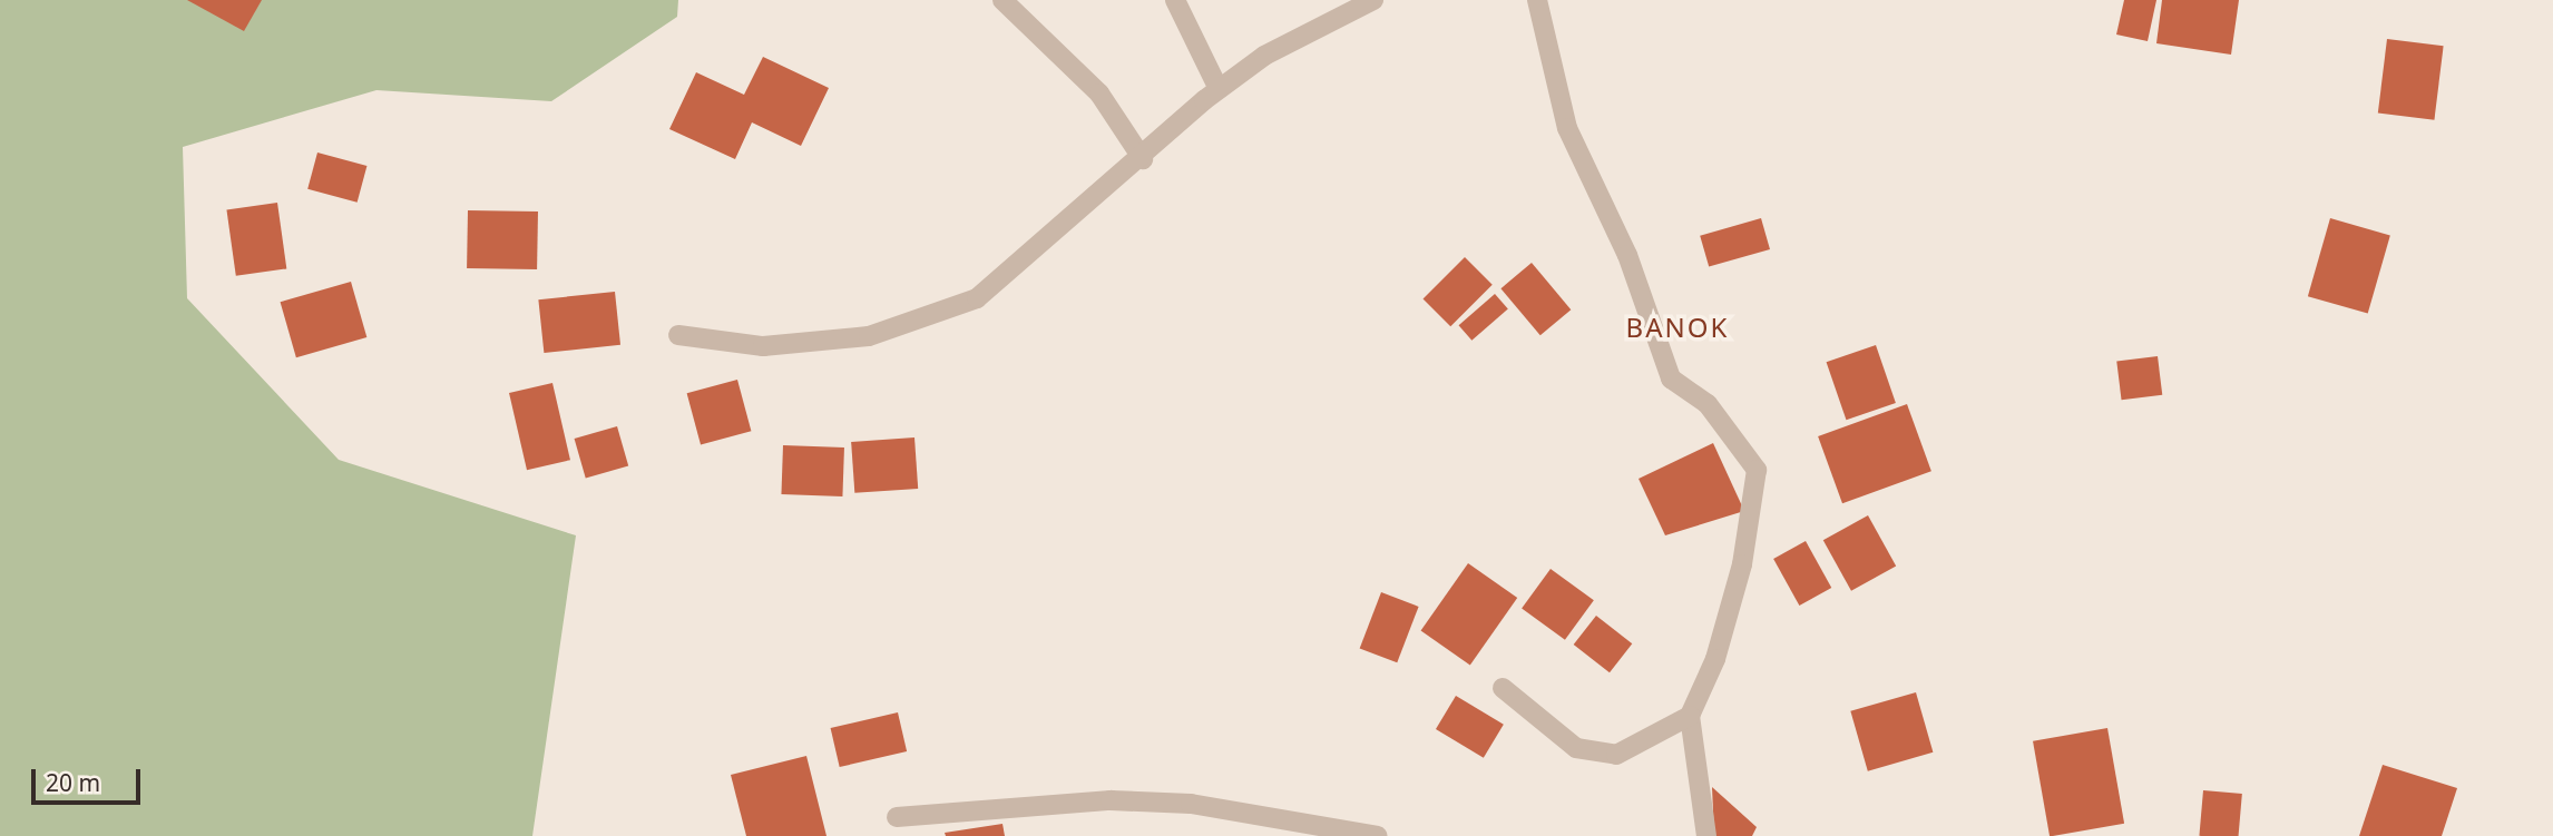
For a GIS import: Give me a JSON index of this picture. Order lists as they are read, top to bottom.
{
  "districts": ["BANOK"],
  "scale_bar": "20 m"
}
